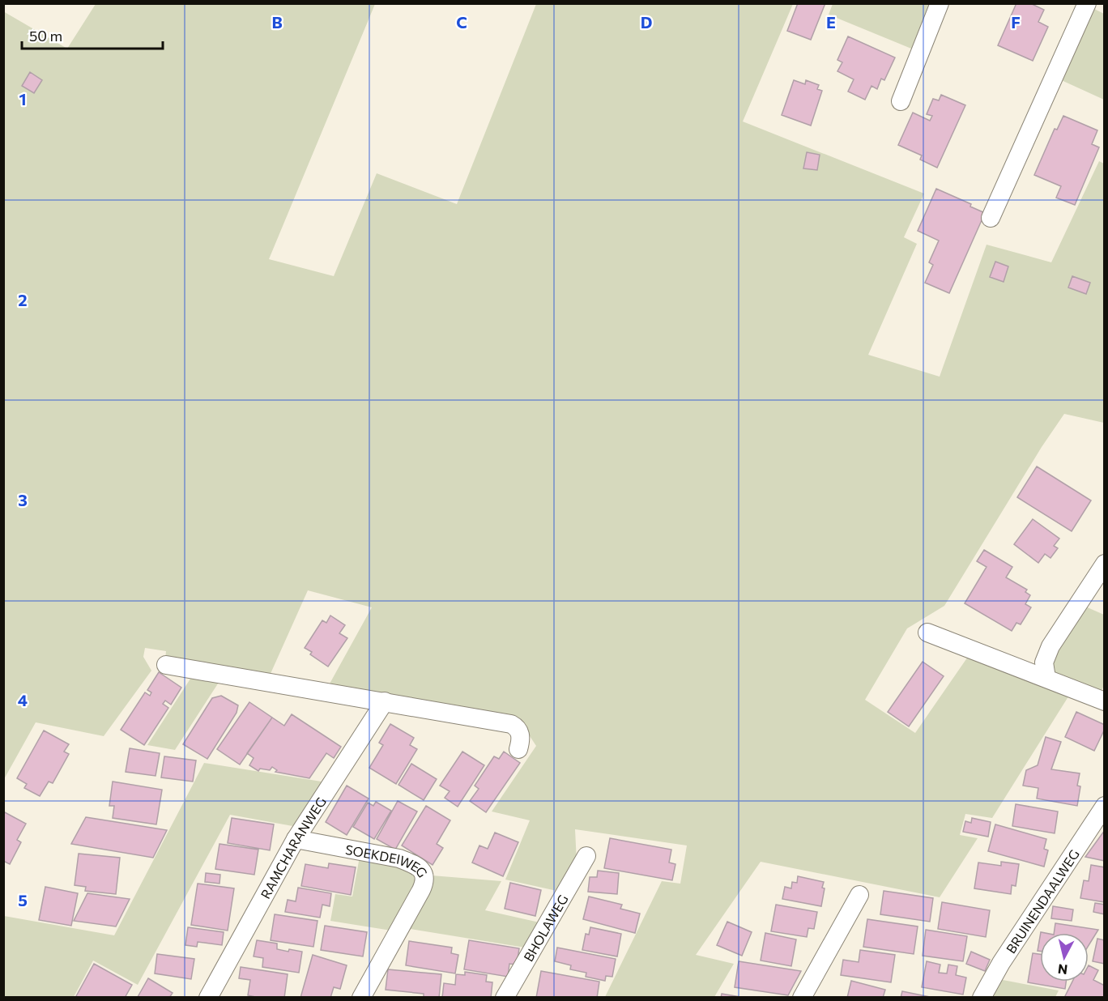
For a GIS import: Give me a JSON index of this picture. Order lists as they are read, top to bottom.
{
  "streets": {
    "street": [
      "RAMCHARANWEG",
      "SOEKDEIWEG",
      "BRUINENDAALWEG",
      "BHOLAWEG"
    ]
  },
  "crossings": [
    ["RAMCHARANWEG", "SOEKDEIWEG"]
  ],
  "scale_bar": "50 m",
  "north": "bottom",
  "grid": {
    "columns": [
      "B",
      "C",
      "D",
      "E",
      "F"
    ],
    "rows": [
      "1",
      "2",
      "3",
      "4",
      "5"
    ]
  }
}
